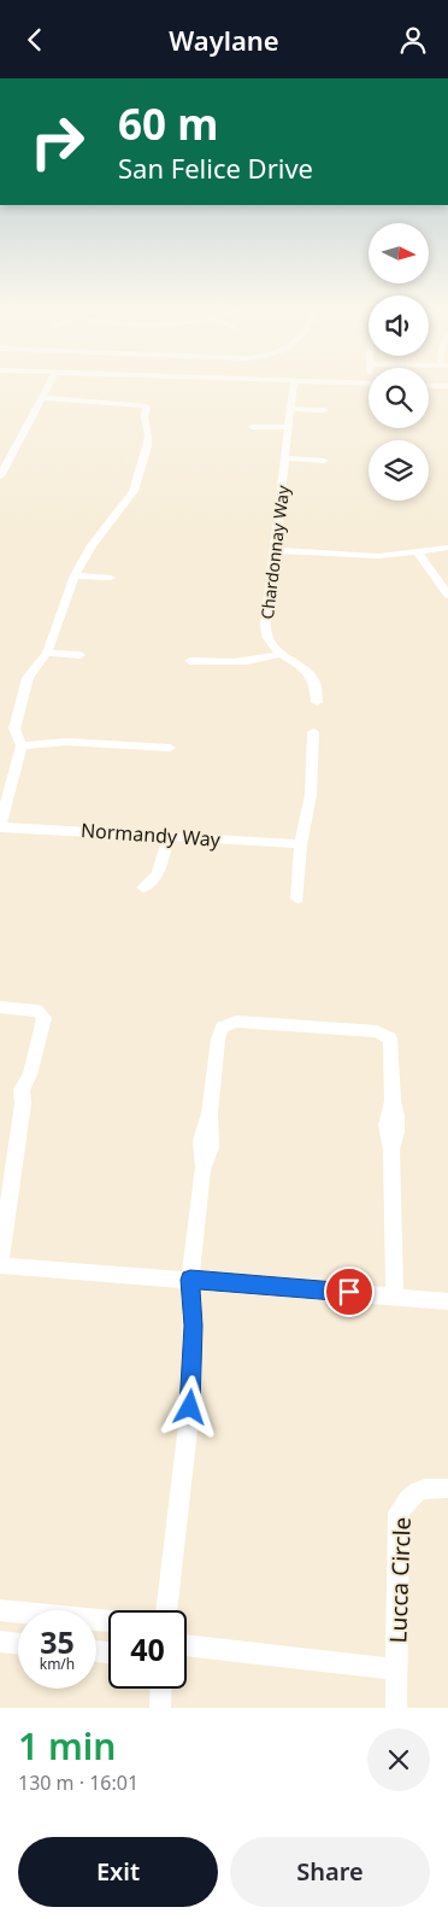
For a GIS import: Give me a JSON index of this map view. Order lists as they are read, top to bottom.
{
  "streets": {
    "street": ["Chardonnay Way", "Normandy Way", "Lucca Circle"]
  },
  "north": "right",
  "page": {
    "header": "Waylane",
    "turn": ["60 m", "San Felice Drive"],
    "speed": "35 km/h",
    "limit": "40",
    "heading": ["1 min", "130 m · 16:01"],
    "buttons": ["Exit", "Share"]
  }
}
